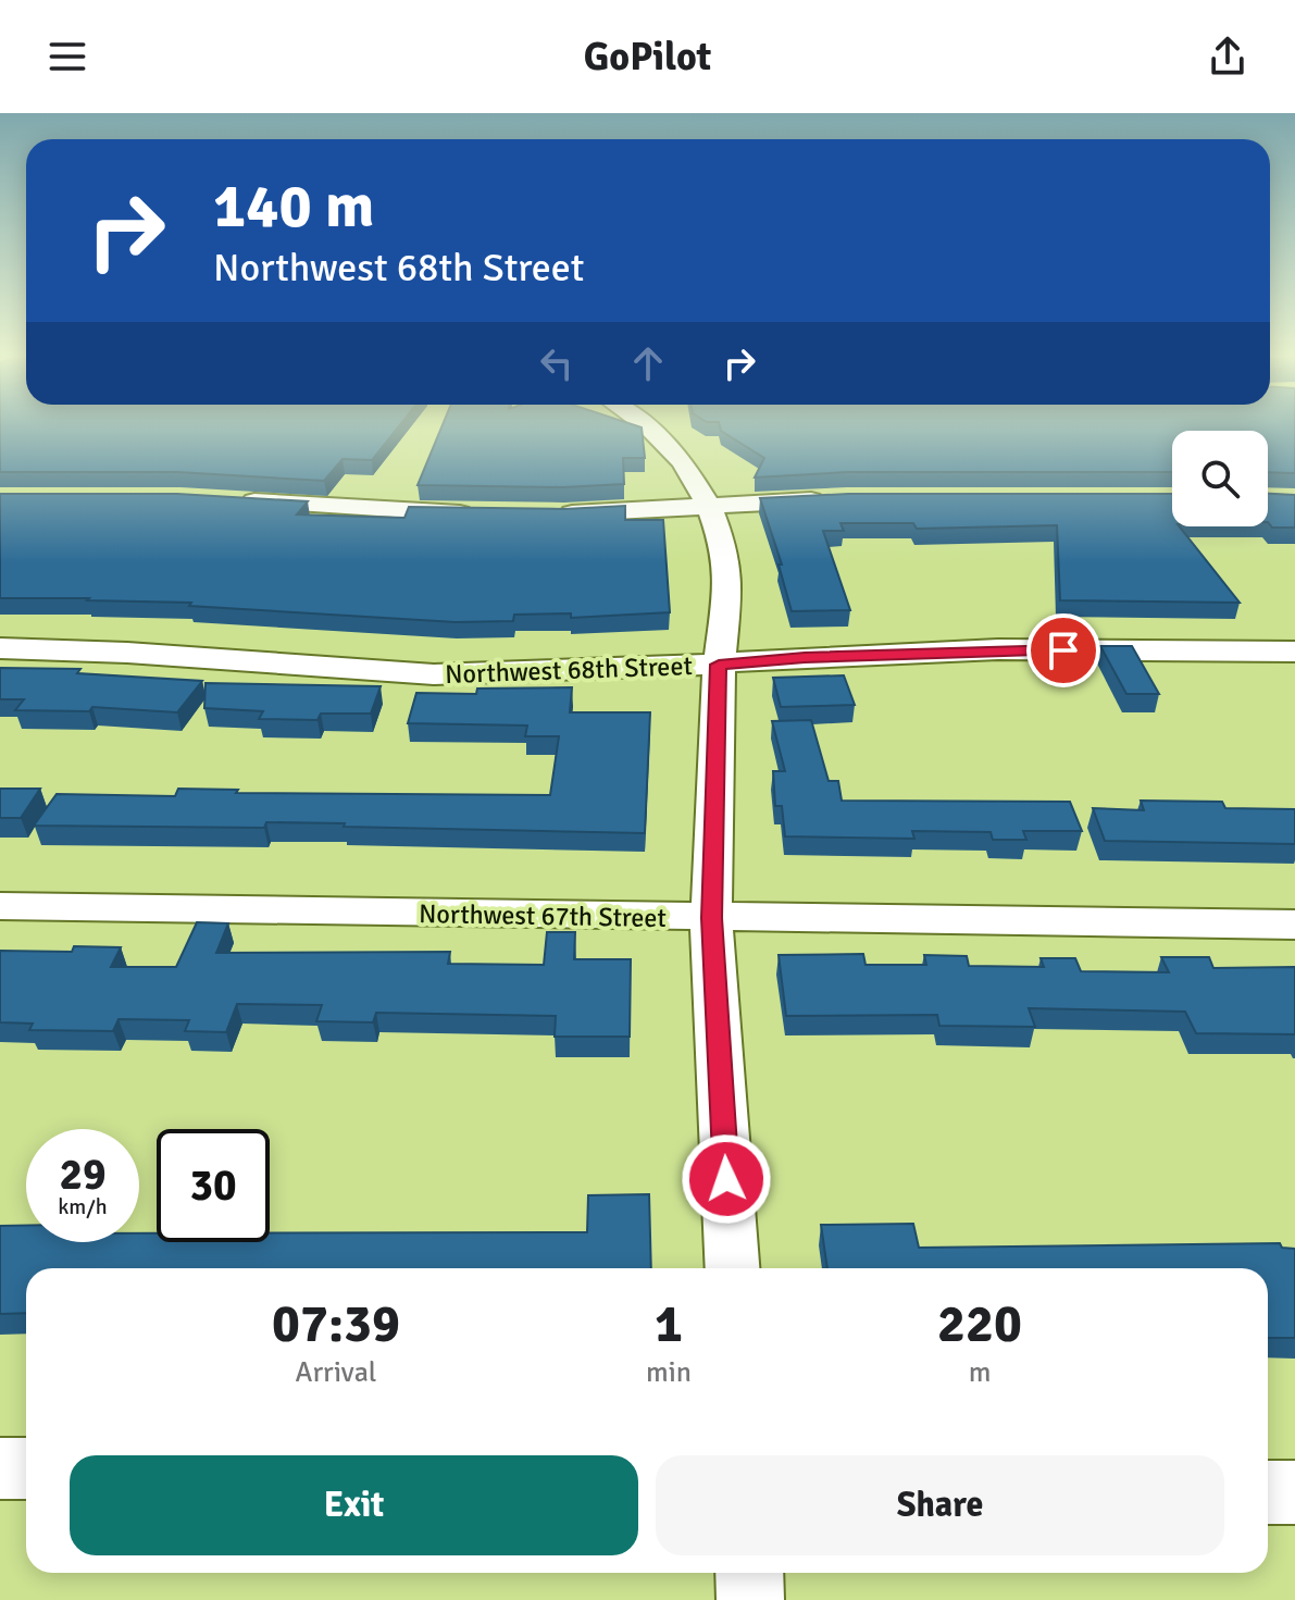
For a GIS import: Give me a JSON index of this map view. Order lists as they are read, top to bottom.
{
  "streets": {
    "street": ["Northwest 68th Street", "Northwest 67th Street"]
  },
  "page": {
    "header": "GoPilot",
    "turn": ["140 m", "Northwest 68th Street"],
    "speed": "29 km/h",
    "limit": "30",
    "eta": [
      "07:39",
      "Arrival",
      "1",
      "min",
      "220",
      "m"
    ],
    "buttons": ["Exit", "Share"]
  }
}
